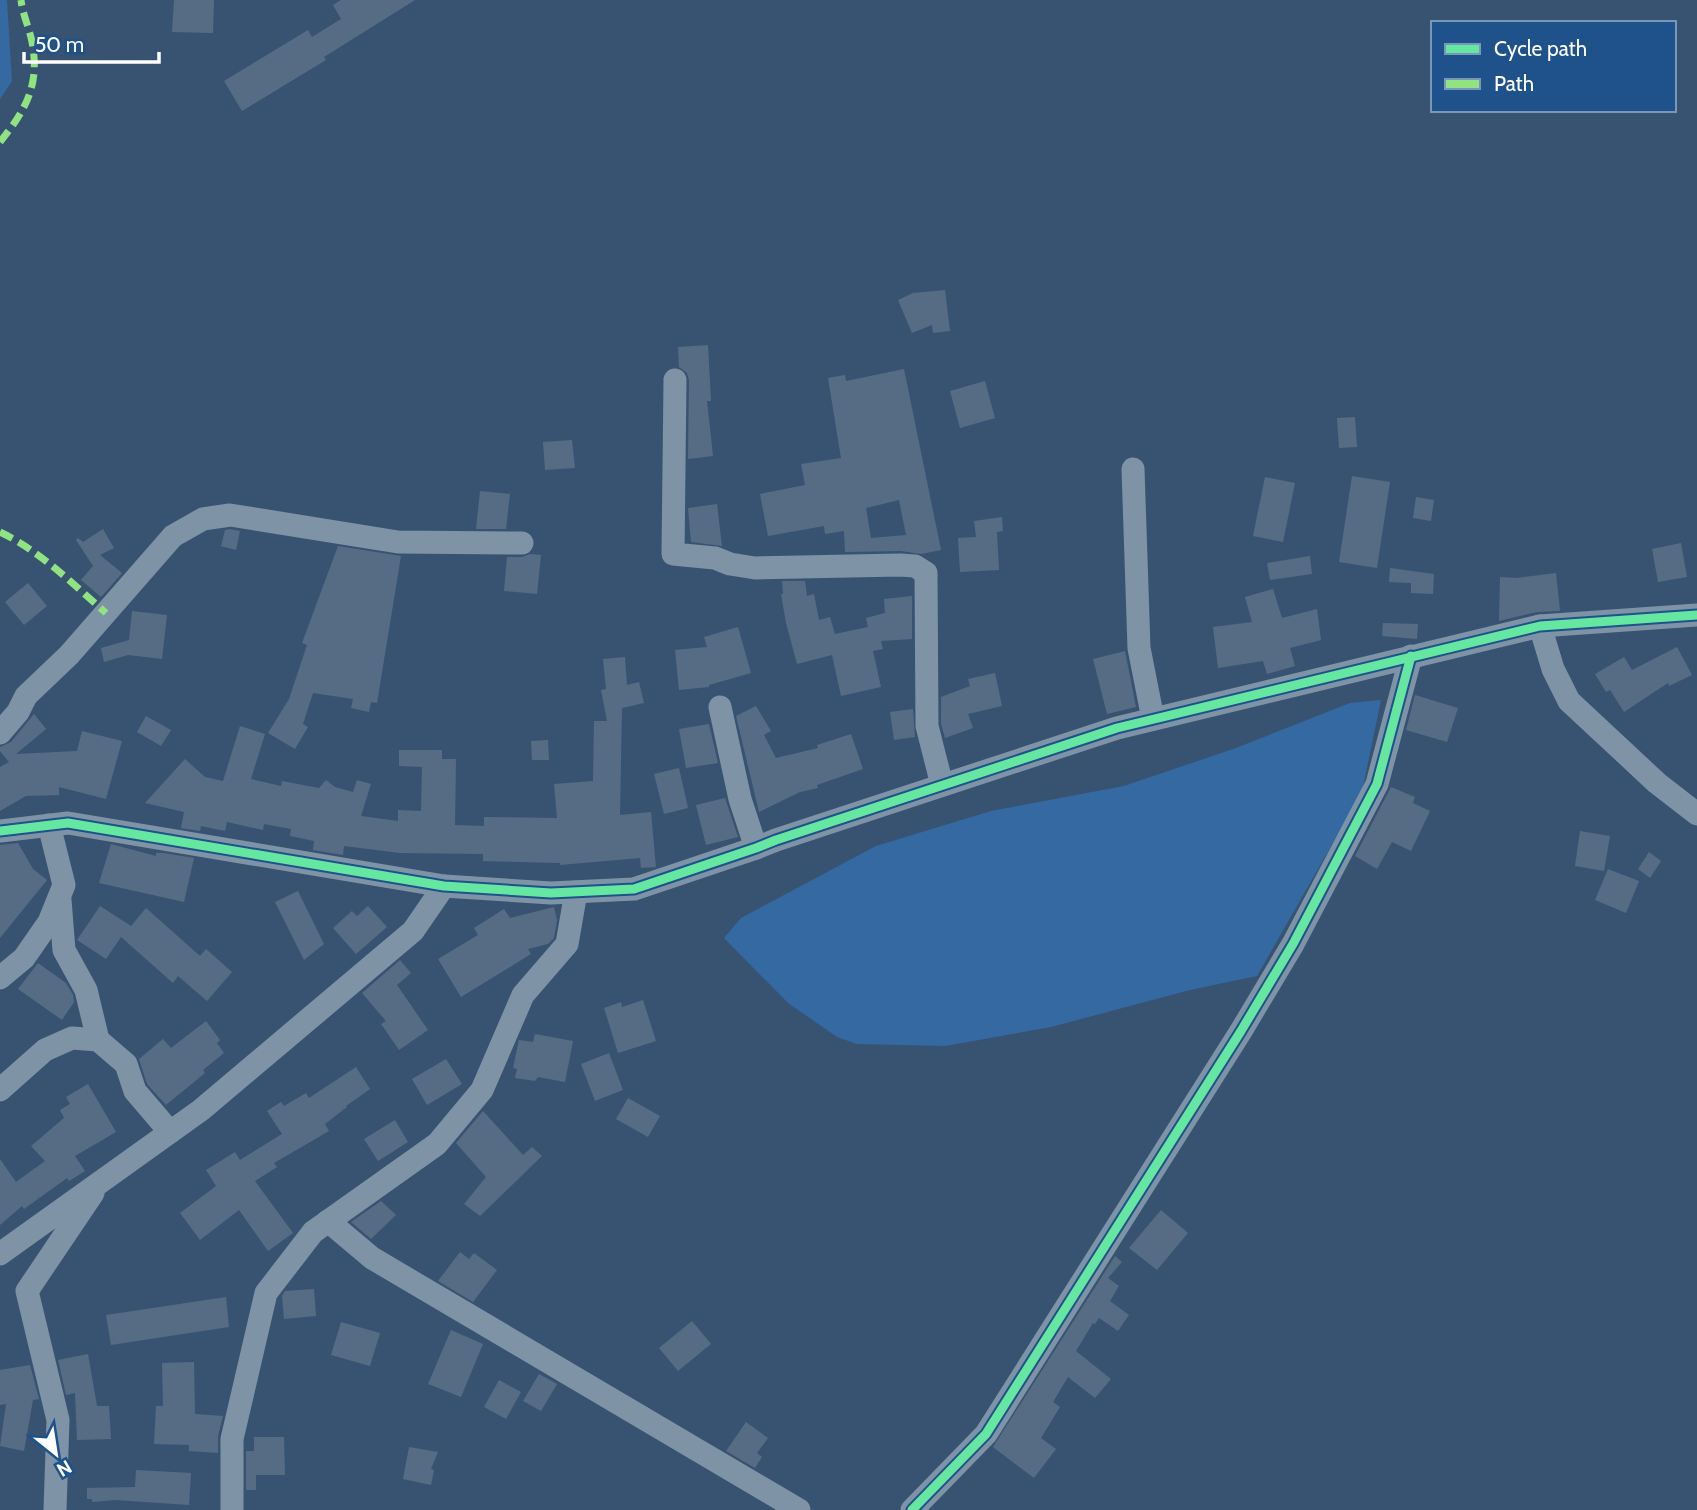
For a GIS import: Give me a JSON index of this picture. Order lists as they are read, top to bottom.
{
  "legend": ["Cycle path", "Path"],
  "scale_bar": "50 m",
  "north": "bottom right"
}
